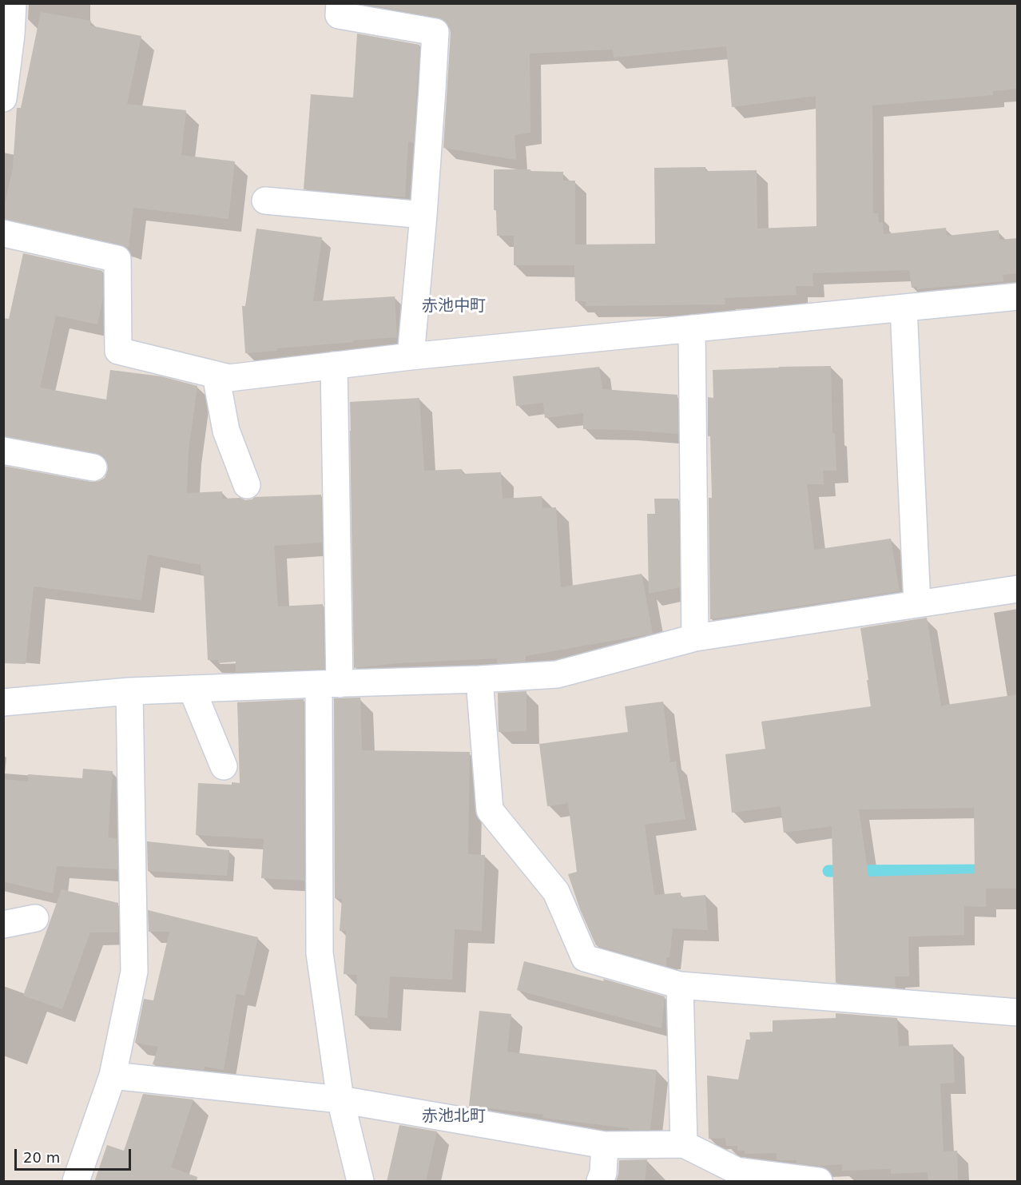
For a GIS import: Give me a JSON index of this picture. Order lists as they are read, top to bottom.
{
  "districts": ["赤池中町", "赤池北町"],
  "scale_bar": "20 m"
}
